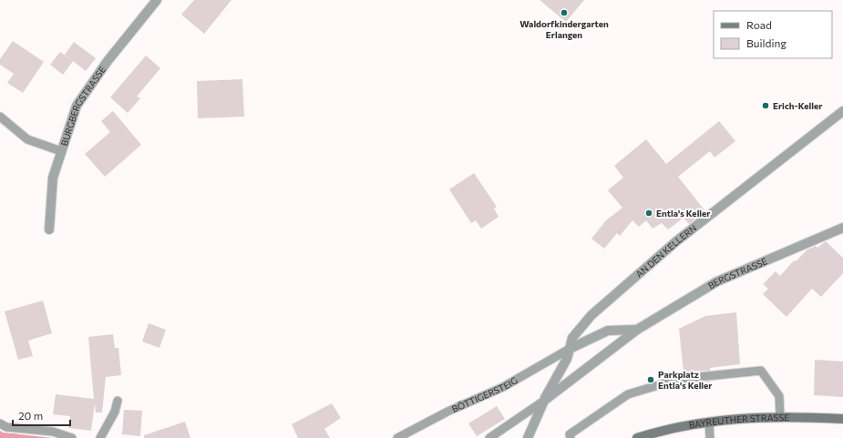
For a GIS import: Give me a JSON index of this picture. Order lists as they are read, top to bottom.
{
  "streets": {
    "street": [
      "BURGBERGSTRASSE",
      "AN DEN KELLERN",
      "BERGSTRASSE",
      "BÖTTIGERSTEIG",
      "BAYREUTHER STRASSE"
    ]
  },
  "crossings": [
    ["AN DEN KELLERN", "BÖTTIGERSTEIG"],
    ["BERGSTRASSE", "BÖTTIGERSTEIG"]
  ],
  "places": [
    "Waldorfkindergarten Erlangen",
    "Erich-Keller",
    "Entla's Keller",
    "Parkplatz Entla's Keller"
  ],
  "legend": ["Road", "Building"],
  "scale_bar": "20 m"
}
